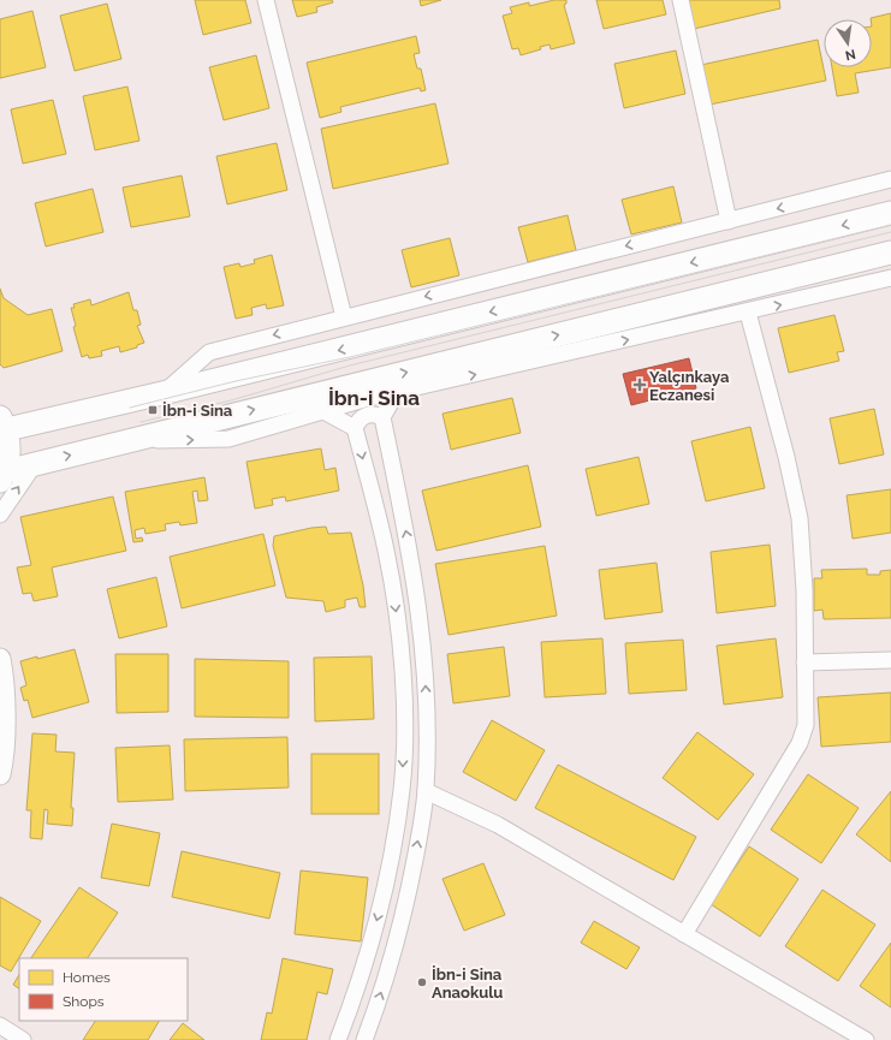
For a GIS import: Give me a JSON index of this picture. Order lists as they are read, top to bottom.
{
  "districts": ["İbn-i Sina"],
  "places": {
    "health": ["Yalçınkaya Eczanesi"],
    "transit": ["İbn-i Sina"],
    "other": ["İbn-i Sina Anaokulu"]
  },
  "legend": ["Homes", "Shops"],
  "north": "bottom"
}
